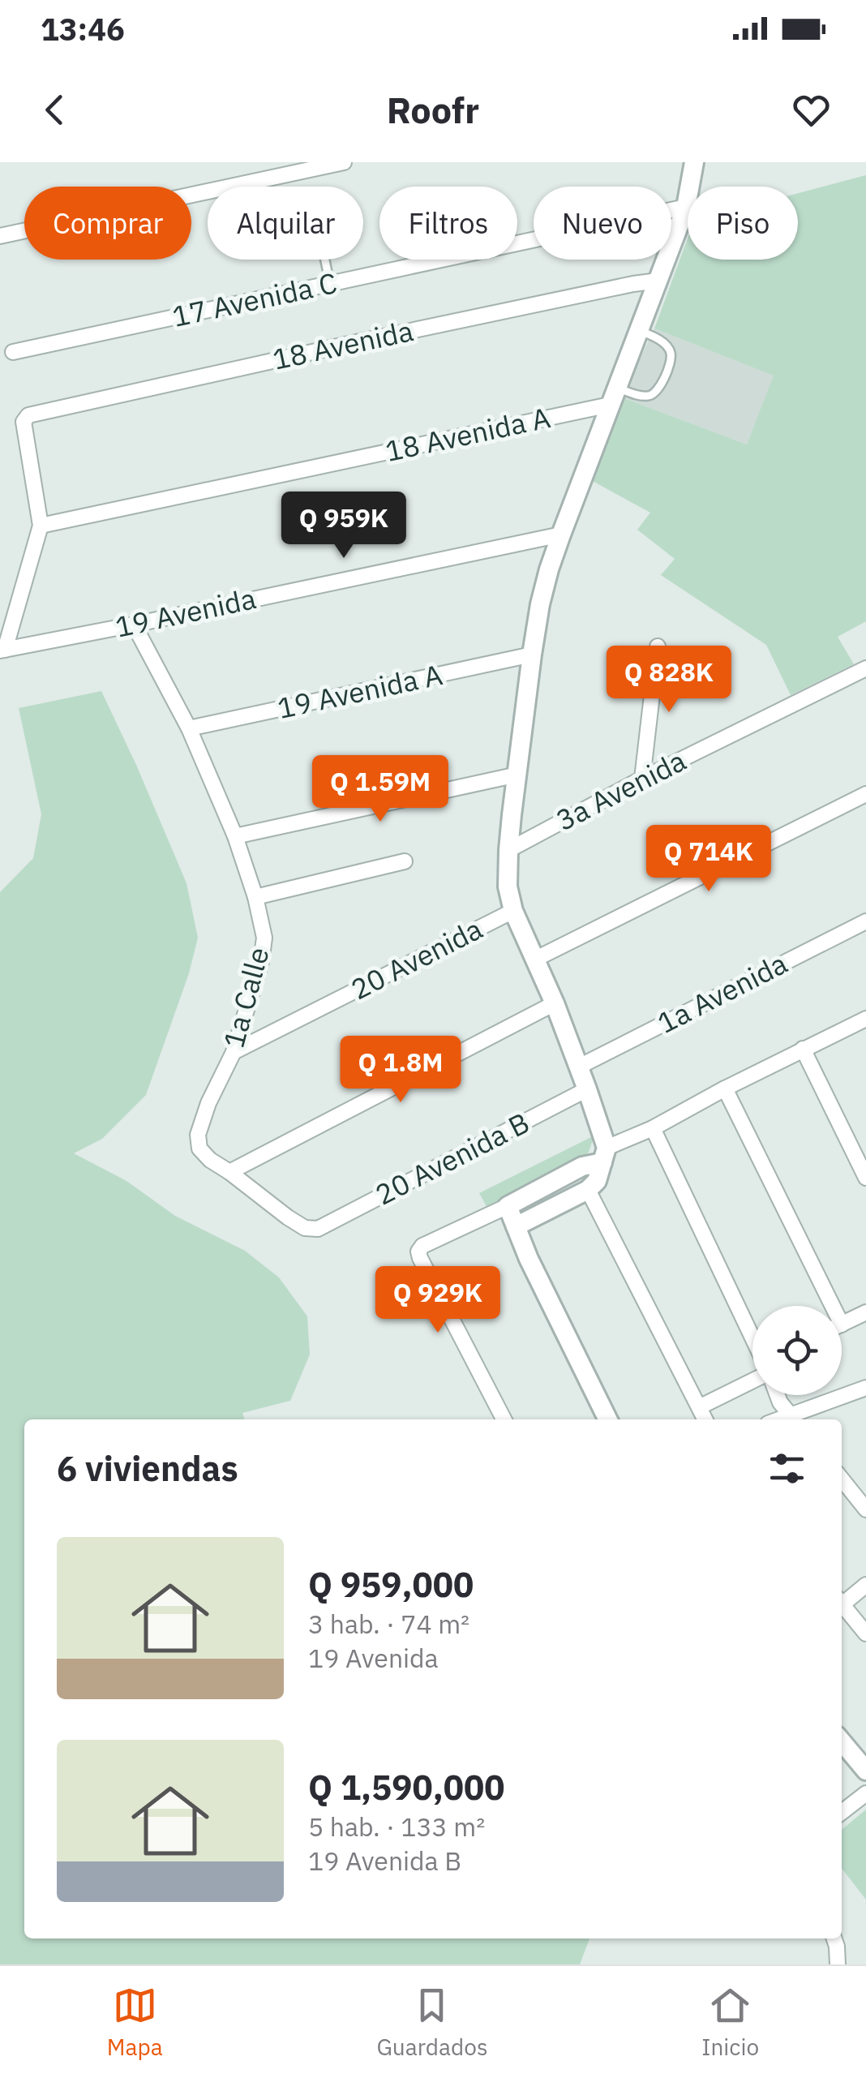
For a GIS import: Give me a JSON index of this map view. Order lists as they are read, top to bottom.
{
  "streets": {
    "street": [
      "17 Avenida C",
      "18 Avenida",
      "18 Avenida A",
      "19 Avenida",
      "19 Avenida A",
      "3a Avenida",
      "20 Avenida",
      "1a Avenida",
      "1a Calle",
      "20 Avenida B"
    ]
  },
  "crossings": [
    ["18 Avenida", "18 Avenida A"],
    ["19 Avenida", "1a Calle"],
    ["19 Avenida A", "1a Calle"],
    ["20 Avenida", "1a Calle"],
    ["1a Calle", "20 Avenida B"]
  ],
  "page": {
    "status": "13:46",
    "header": "Roofr",
    "chip": [
      "Comprar",
      "Alquilar",
      "Filtros",
      "Nuevo",
      "Piso"
    ],
    "price": [
      "Q 959K",
      "Q 828K",
      "Q 1.59M",
      "Q 714K",
      "Q 1.8M",
      "Q 929K"
    ],
    "heading": "6 viviendas",
    "list": [
      {
        "name": "Q 959,000",
        "note": "3 hab. · 74 m² · 19 Avenida"
      },
      {
        "name": "Q 1,590,000",
        "note": "5 hab. · 133 m² · 19 Avenida B"
      }
    ],
    "tabs": ["Mapa", "Guardados", "Inicio"]
  }
}
